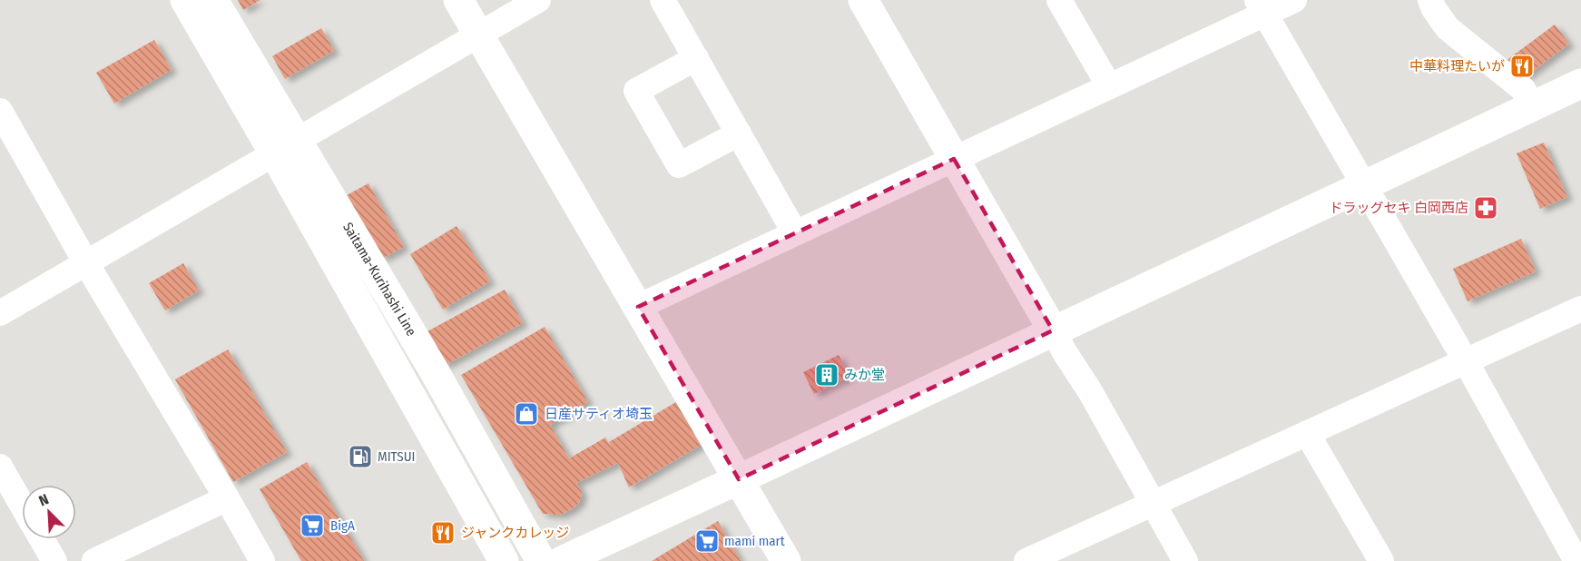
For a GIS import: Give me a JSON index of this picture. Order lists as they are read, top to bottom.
{
  "streets": {
    "street": ["Saitama-Kurihashi Line"]
  },
  "places": {
    "restaurant": ["中華料理たいが", "ジャンクカレッジ"],
    "pharmacy": ["ドラッグセキ 白岡西店"],
    "building": ["みか堂"],
    "shop": ["日産サティオ埼玉"],
    "fuel station": ["MITSUI"],
    "supermarket": ["BigA", "mami mart"]
  },
  "north": "top left"
}
